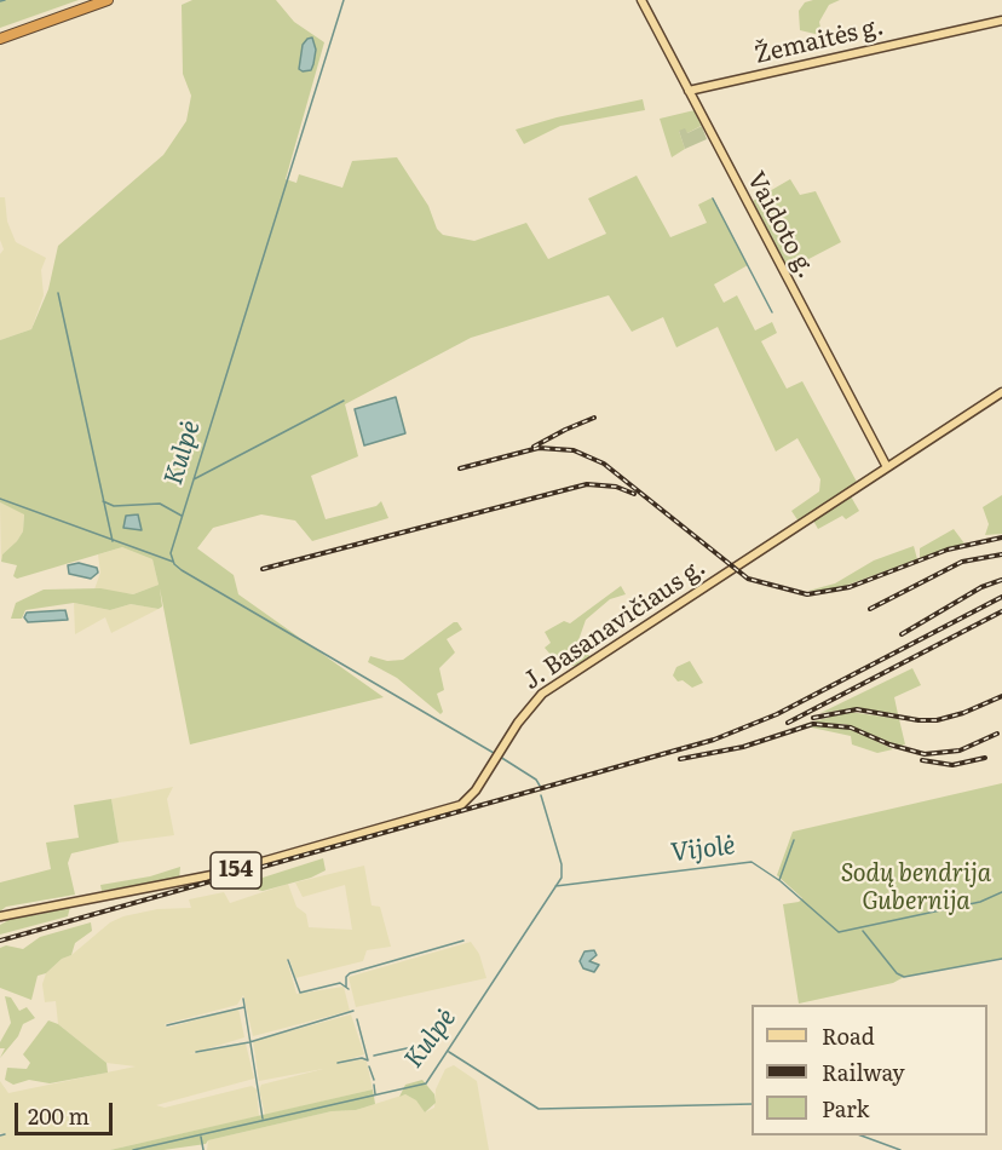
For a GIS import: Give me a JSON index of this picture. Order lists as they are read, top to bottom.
{
  "streets": {
    "main road": [
      "Žemaitės g.",
      "Vaidoto g.",
      "J. Basanavičiaus g.",
      "154"
    ]
  },
  "crossings": [
    ["Žemaitės g.", "Vaidoto g."],
    ["Vaidoto g.", "J. Basanavičiaus g."]
  ],
  "water": ["Kulpė", "Vijolė"],
  "parks": ["Sodų bendrija Gubernija"],
  "legend": ["Road", "Railway", "Park"],
  "scale_bar": "200 m"
}
